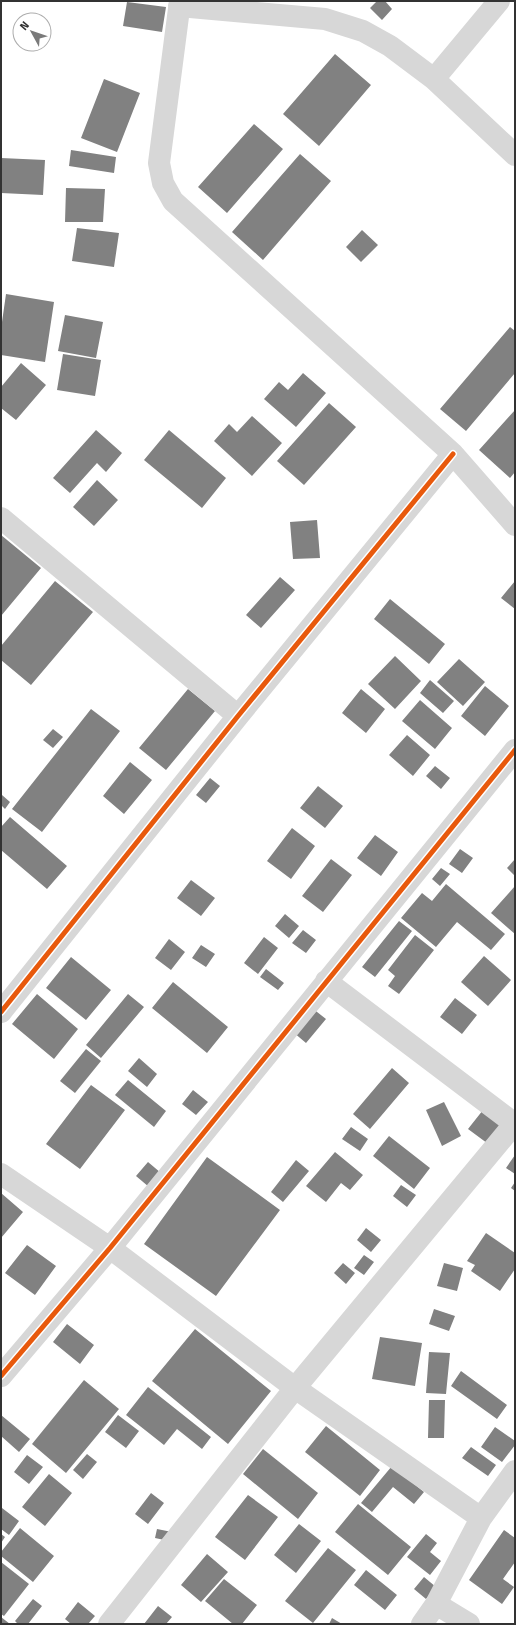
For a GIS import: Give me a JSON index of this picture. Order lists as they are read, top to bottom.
{
  "north": "top left"
}
